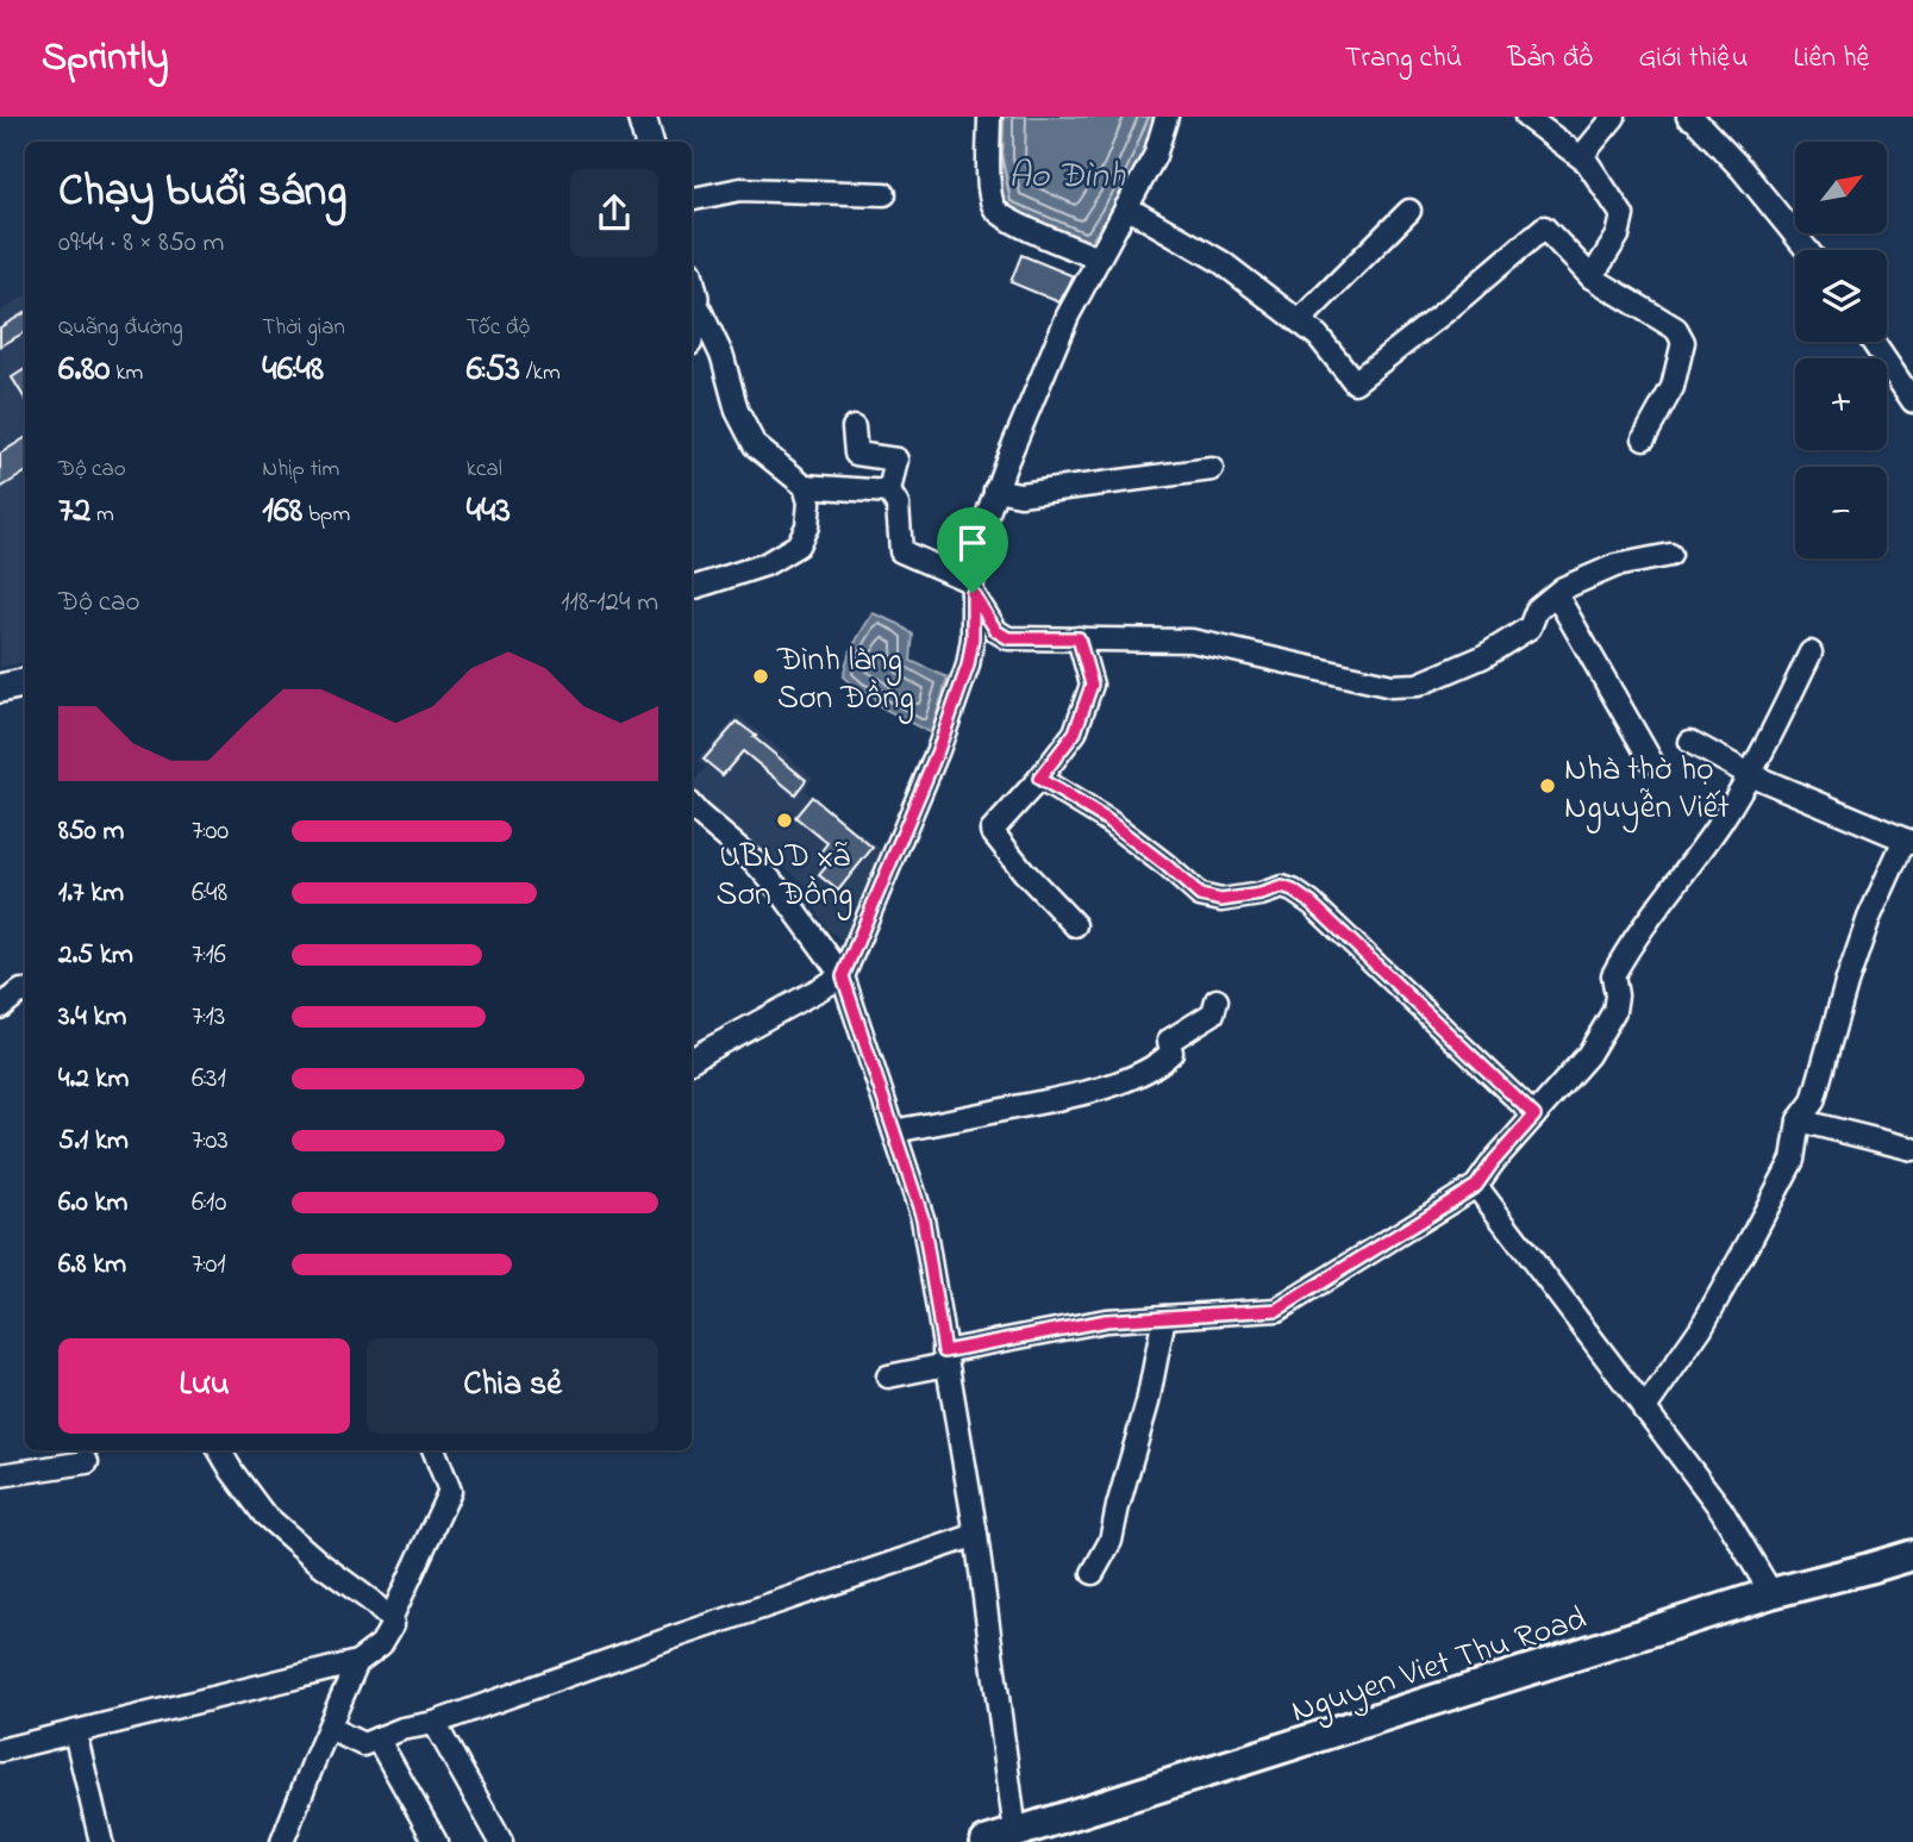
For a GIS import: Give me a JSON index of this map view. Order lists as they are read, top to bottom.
{
  "streets": {
    "main road": ["Nguyen Viet Thu Road"]
  },
  "water": ["Ao Đình"],
  "places": ["Đình làng Sơn Đồng", "Nhà thờ họ Nguyễn Viết", "UBND xã Sơn Đồng"],
  "north": "top right",
  "page": {
    "header": "Sprintly",
    "nav": [
      "Trang chủ",
      "Bản đồ",
      "Giới thiệu",
      "Liên hệ"
    ],
    "map_buttons": ["+", "−"],
    "heading": ["Chạy buổi sáng", "09:44 · 8 × 850 m"],
    "stats": [
      ["Quãng đường", "6.80 km"],
      ["Thời gian", "46:48"],
      ["Tốc độ", "6:53 /km"],
      ["Độ cao", "72 m"],
      ["Nhịp tim", "168 bpm"],
      ["kcal", "443"]
    ],
    "chart": ["Độ cao", "118–124 m"],
    "list": [
      {
        "name": "850 m",
        "note": "7:00"
      },
      {
        "name": "1.7 km",
        "note": "6:48"
      },
      {
        "name": "2.5 km",
        "note": "7:16"
      },
      {
        "name": "3.4 km",
        "note": "7:13"
      },
      {
        "name": "4.2 km",
        "note": "6:31"
      },
      {
        "name": "5.1 km",
        "note": "7:03"
      },
      {
        "name": "6.0 km",
        "note": "6:10"
      },
      {
        "name": "6.8 km",
        "note": "7:01"
      }
    ],
    "buttons": ["Lưu", "Chia sẻ"]
  }
}
